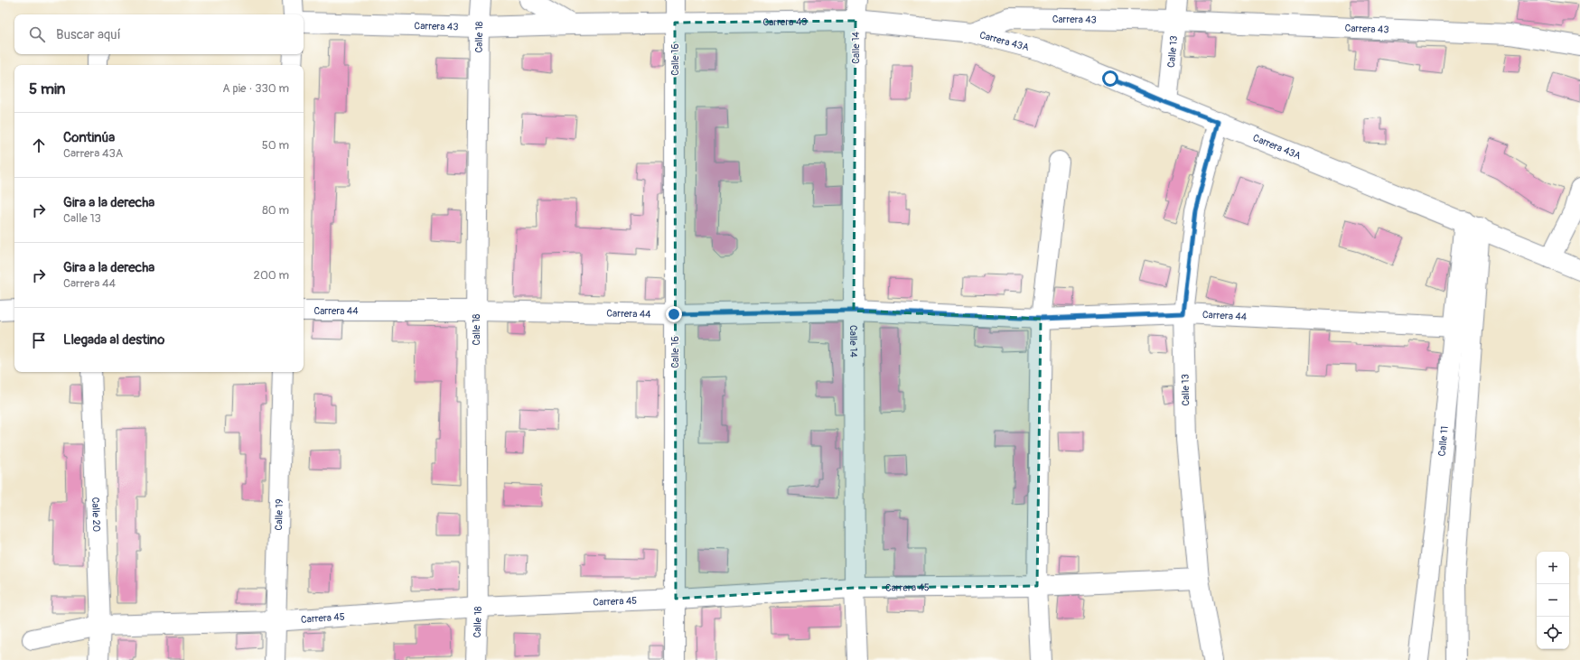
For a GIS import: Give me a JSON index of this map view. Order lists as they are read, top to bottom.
{
  "streets": {
    "street": [
      "Carrera 43",
      "Calle 18",
      "Carrera 43A",
      "Calle 14",
      "Calle 13",
      "Calle 16",
      "Carrera 44",
      "Calle 11",
      "Calle 20",
      "Calle 19",
      "Carrera 45"
    ]
  },
  "crossings": [
    ["Carrera 43", "Calle 18"],
    ["Carrera 43", "Carrera 43A"],
    ["Carrera 43", "Calle 14"],
    ["Carrera 43", "Calle 13"],
    ["Carrera 43", "Calle 16"],
    ["Calle 18", "Carrera 44"],
    ["Calle 18", "Carrera 45"],
    ["Carrera 43A", "Calle 13"],
    ["Carrera 43A", "Calle 11"],
    ["Calle 14", "Carrera 44"],
    ["Calle 14", "Carrera 45"],
    ["Calle 13", "Carrera 44"],
    ["Calle 13", "Carrera 45"],
    ["Calle 16", "Carrera 44"],
    ["Calle 16", "Carrera 45"],
    ["Carrera 44", "Calle 11"],
    ["Calle 20", "Carrera 45"],
    ["Calle 19", "Carrera 45"]
  ],
  "page": {
    "search": "Buscar aquí",
    "heading": ["5 min", "A pie · 330 m"],
    "list": [
      ["Continúa", "Carrera 43A", "50 m"],
      ["Gira a la derecha", "Calle 13", "80 m"],
      ["Gira a la derecha", "Carrera 44", "200 m"],
      "Llegada al destino"
    ],
    "map_buttons": ["+", "−"]
  }
}
